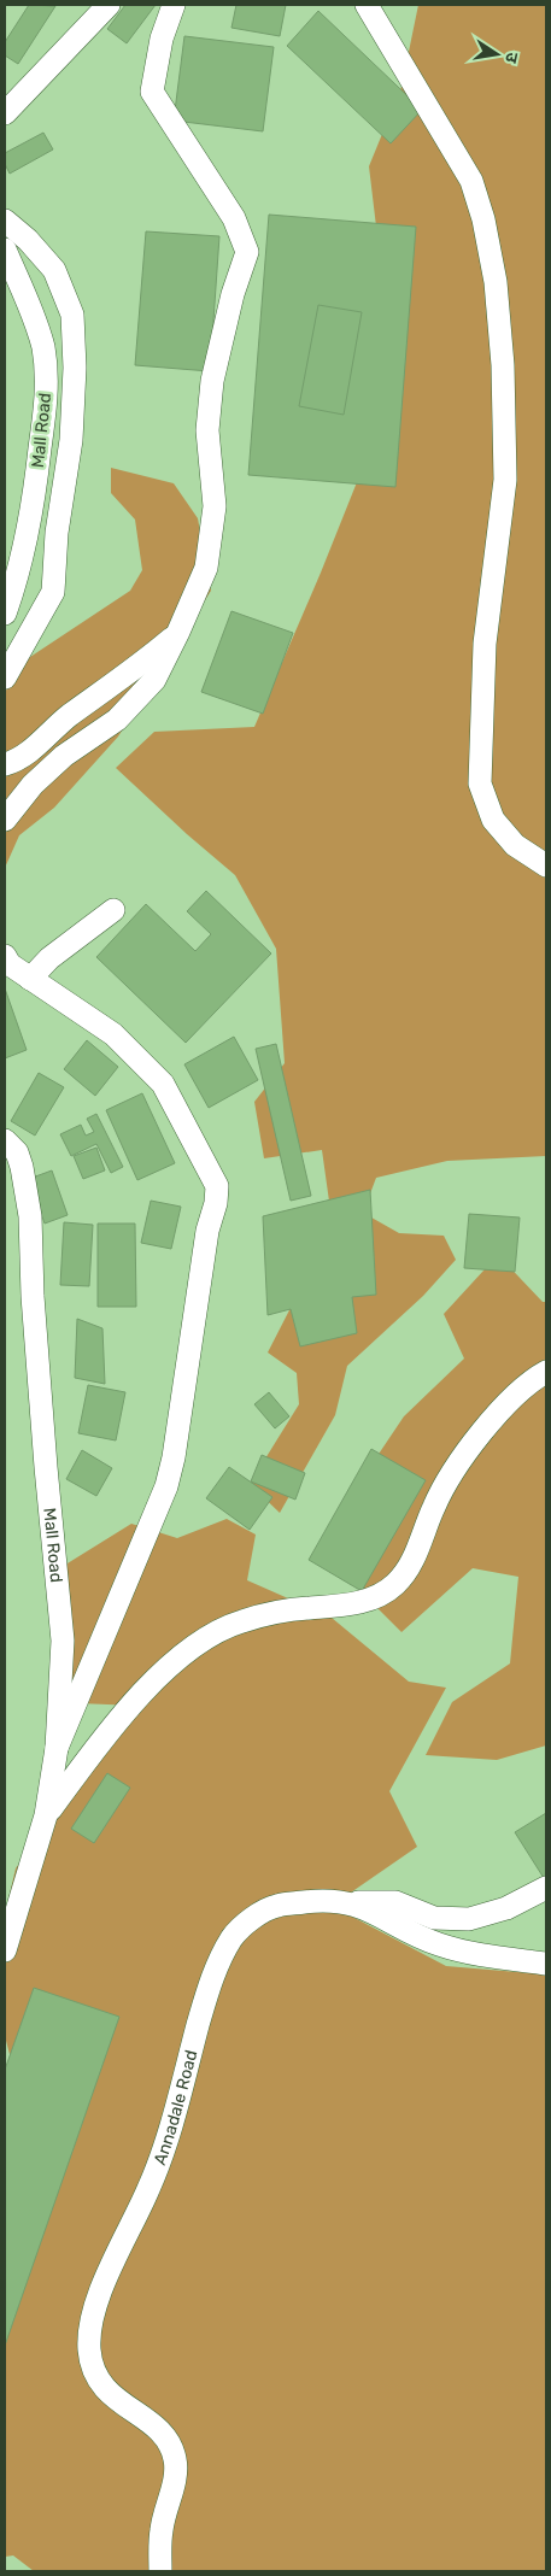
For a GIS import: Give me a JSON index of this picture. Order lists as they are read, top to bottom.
{
  "streets": {
    "street": ["Mall Road", "Annadale Road"]
  },
  "north": "right"
}
